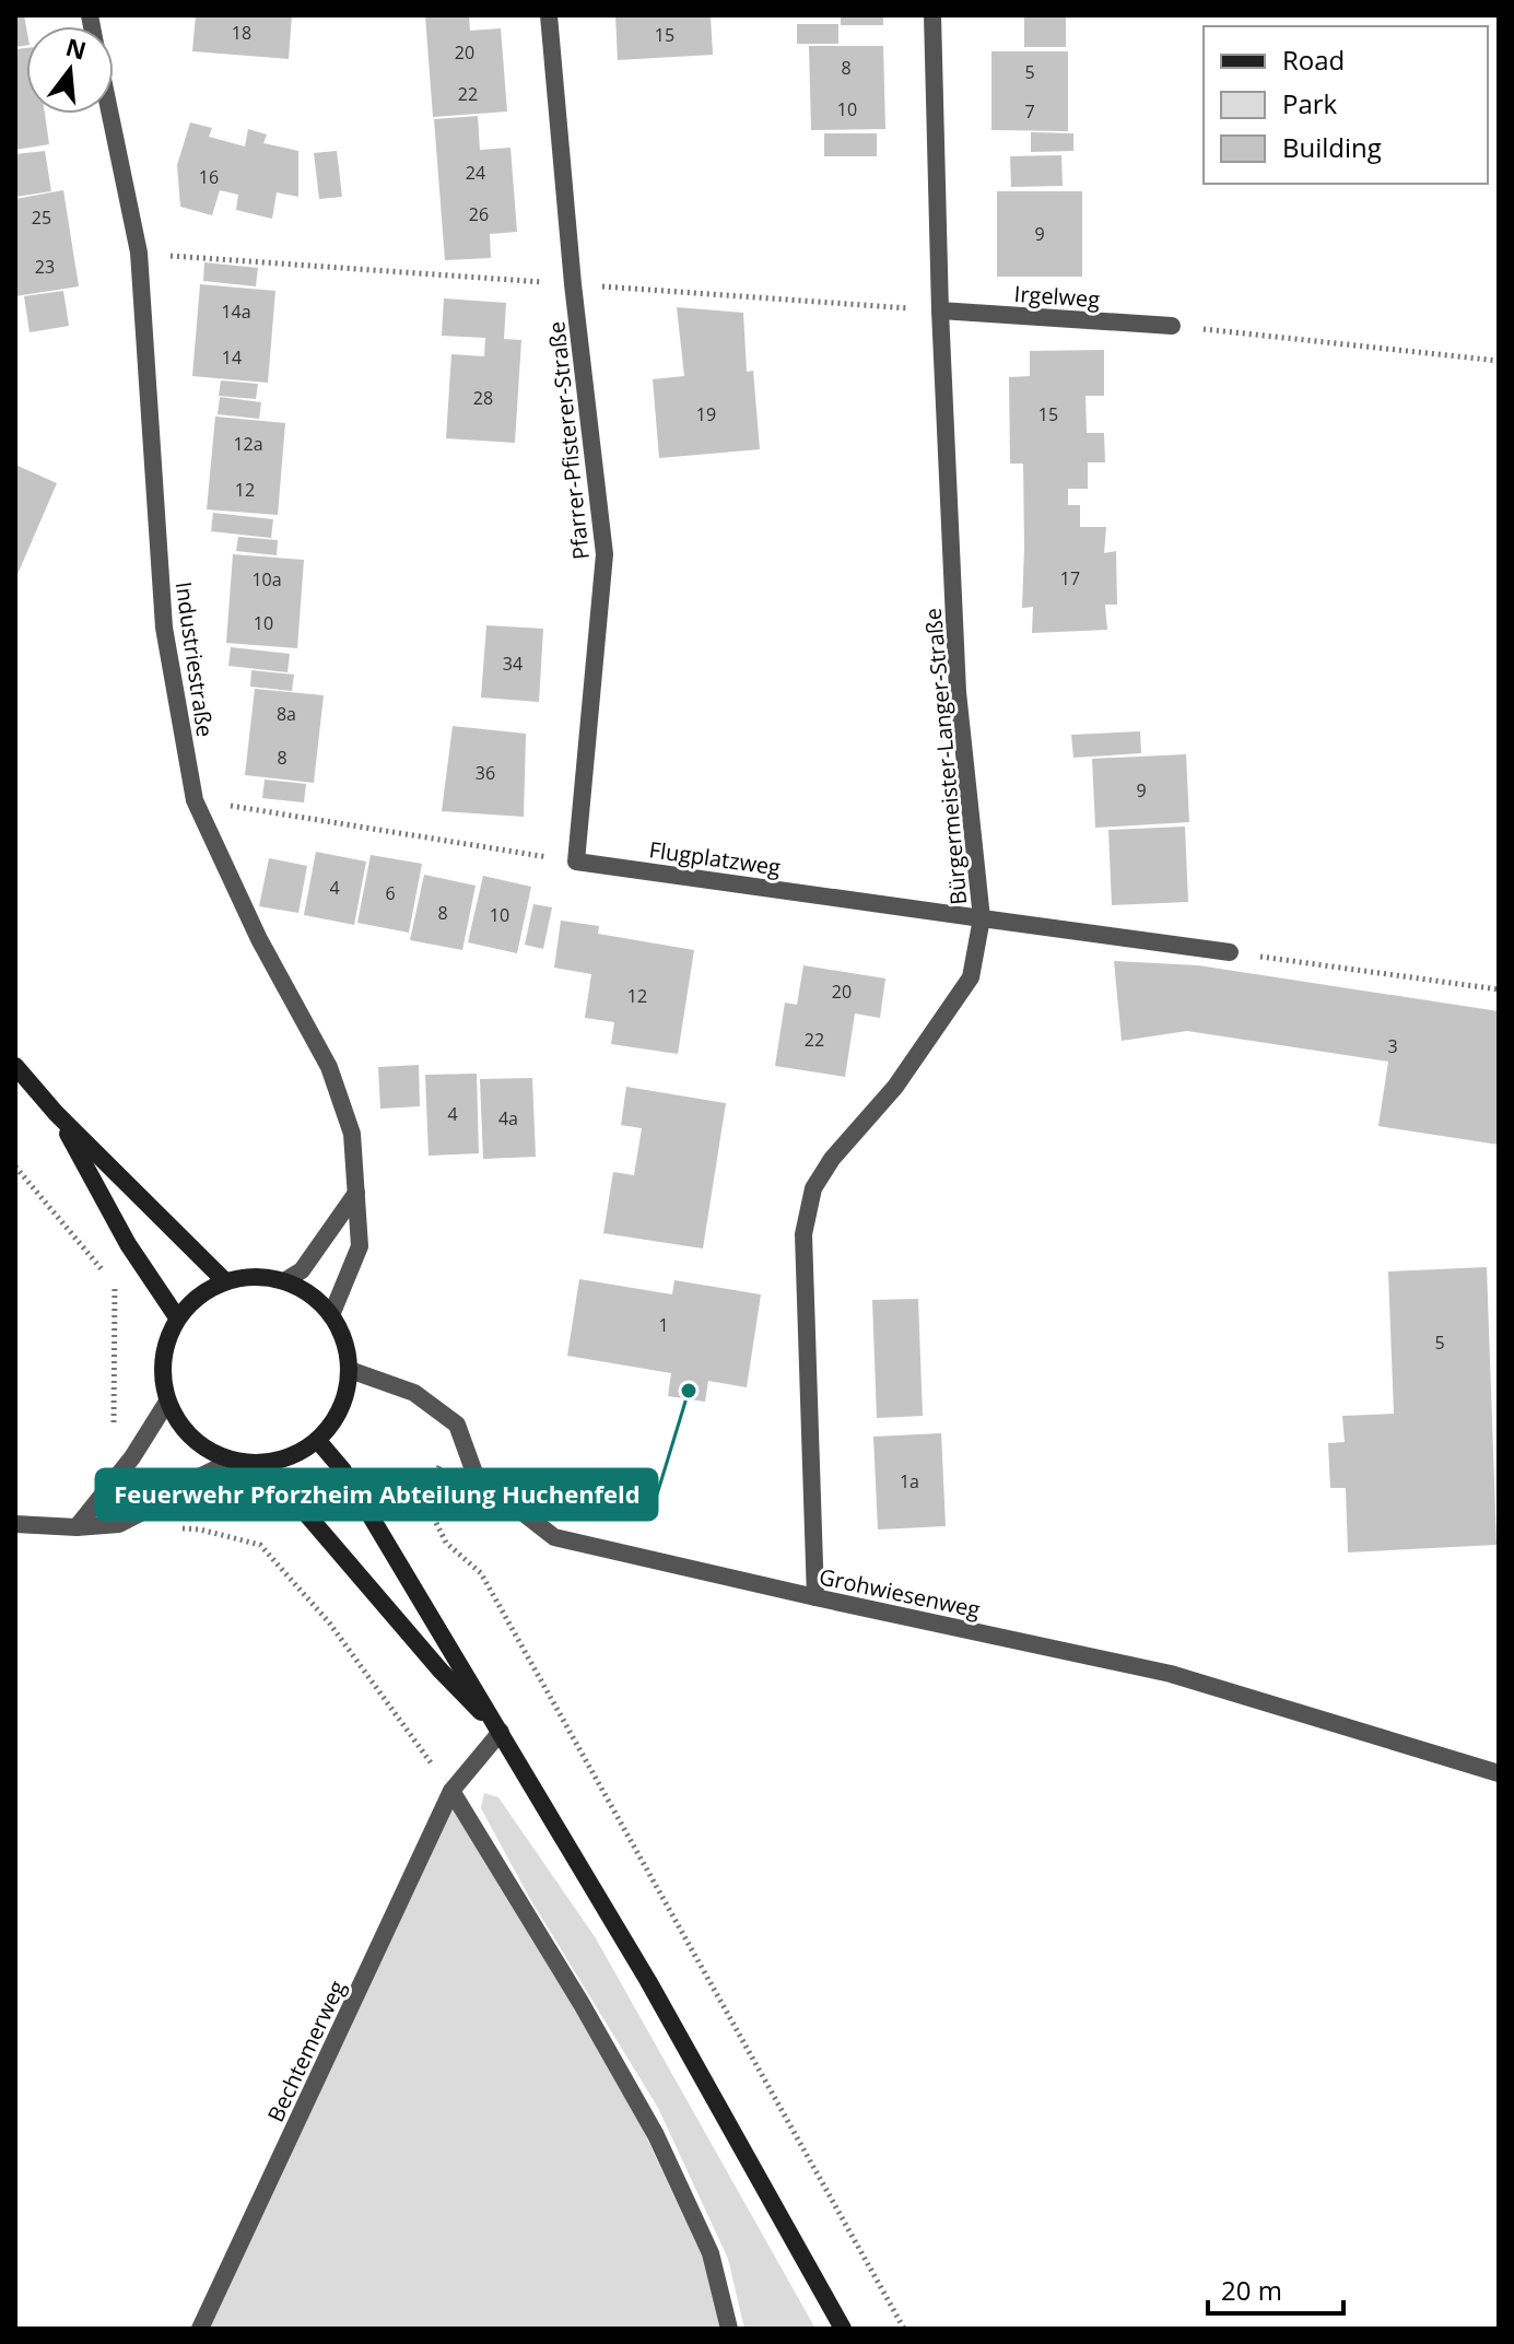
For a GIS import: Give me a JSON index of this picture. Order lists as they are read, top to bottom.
{
  "streets": {
    "street": [
      "Irgelweg",
      "Pfarrer-Pfisterer-Straße",
      "Industriestraße",
      "Bürgermeister-Langer-Straße",
      "Flugplatzweg",
      "Grohwiesenweg",
      "Bechtemerweg"
    ]
  },
  "crossings": [
    ["Irgelweg", "Bürgermeister-Langer-Straße"],
    ["Pfarrer-Pfisterer-Straße", "Flugplatzweg"],
    ["Bürgermeister-Langer-Straße", "Flugplatzweg"],
    ["Bürgermeister-Langer-Straße", "Grohwiesenweg"]
  ],
  "places": ["Feuerwehr Pforzheim Abteilung Huchenfeld"],
  "house_numbers": [
    "18",
    "15",
    "20",
    "8",
    "5",
    "22",
    "10",
    "7",
    "24",
    "16",
    "26",
    "25",
    "9",
    "23",
    "14a",
    "14",
    "28",
    "19",
    "15",
    "12a",
    "12",
    "17",
    "10a",
    "10",
    "34",
    "8a",
    "8",
    "36",
    "9",
    "4",
    "6",
    "8",
    "10",
    "20",
    "12",
    "22",
    "3",
    "4",
    "4a",
    "1",
    "5",
    "1a"
  ],
  "legend": ["Road", "Park", "Building"],
  "scale_bar": "20 m",
  "north": "top"
}
